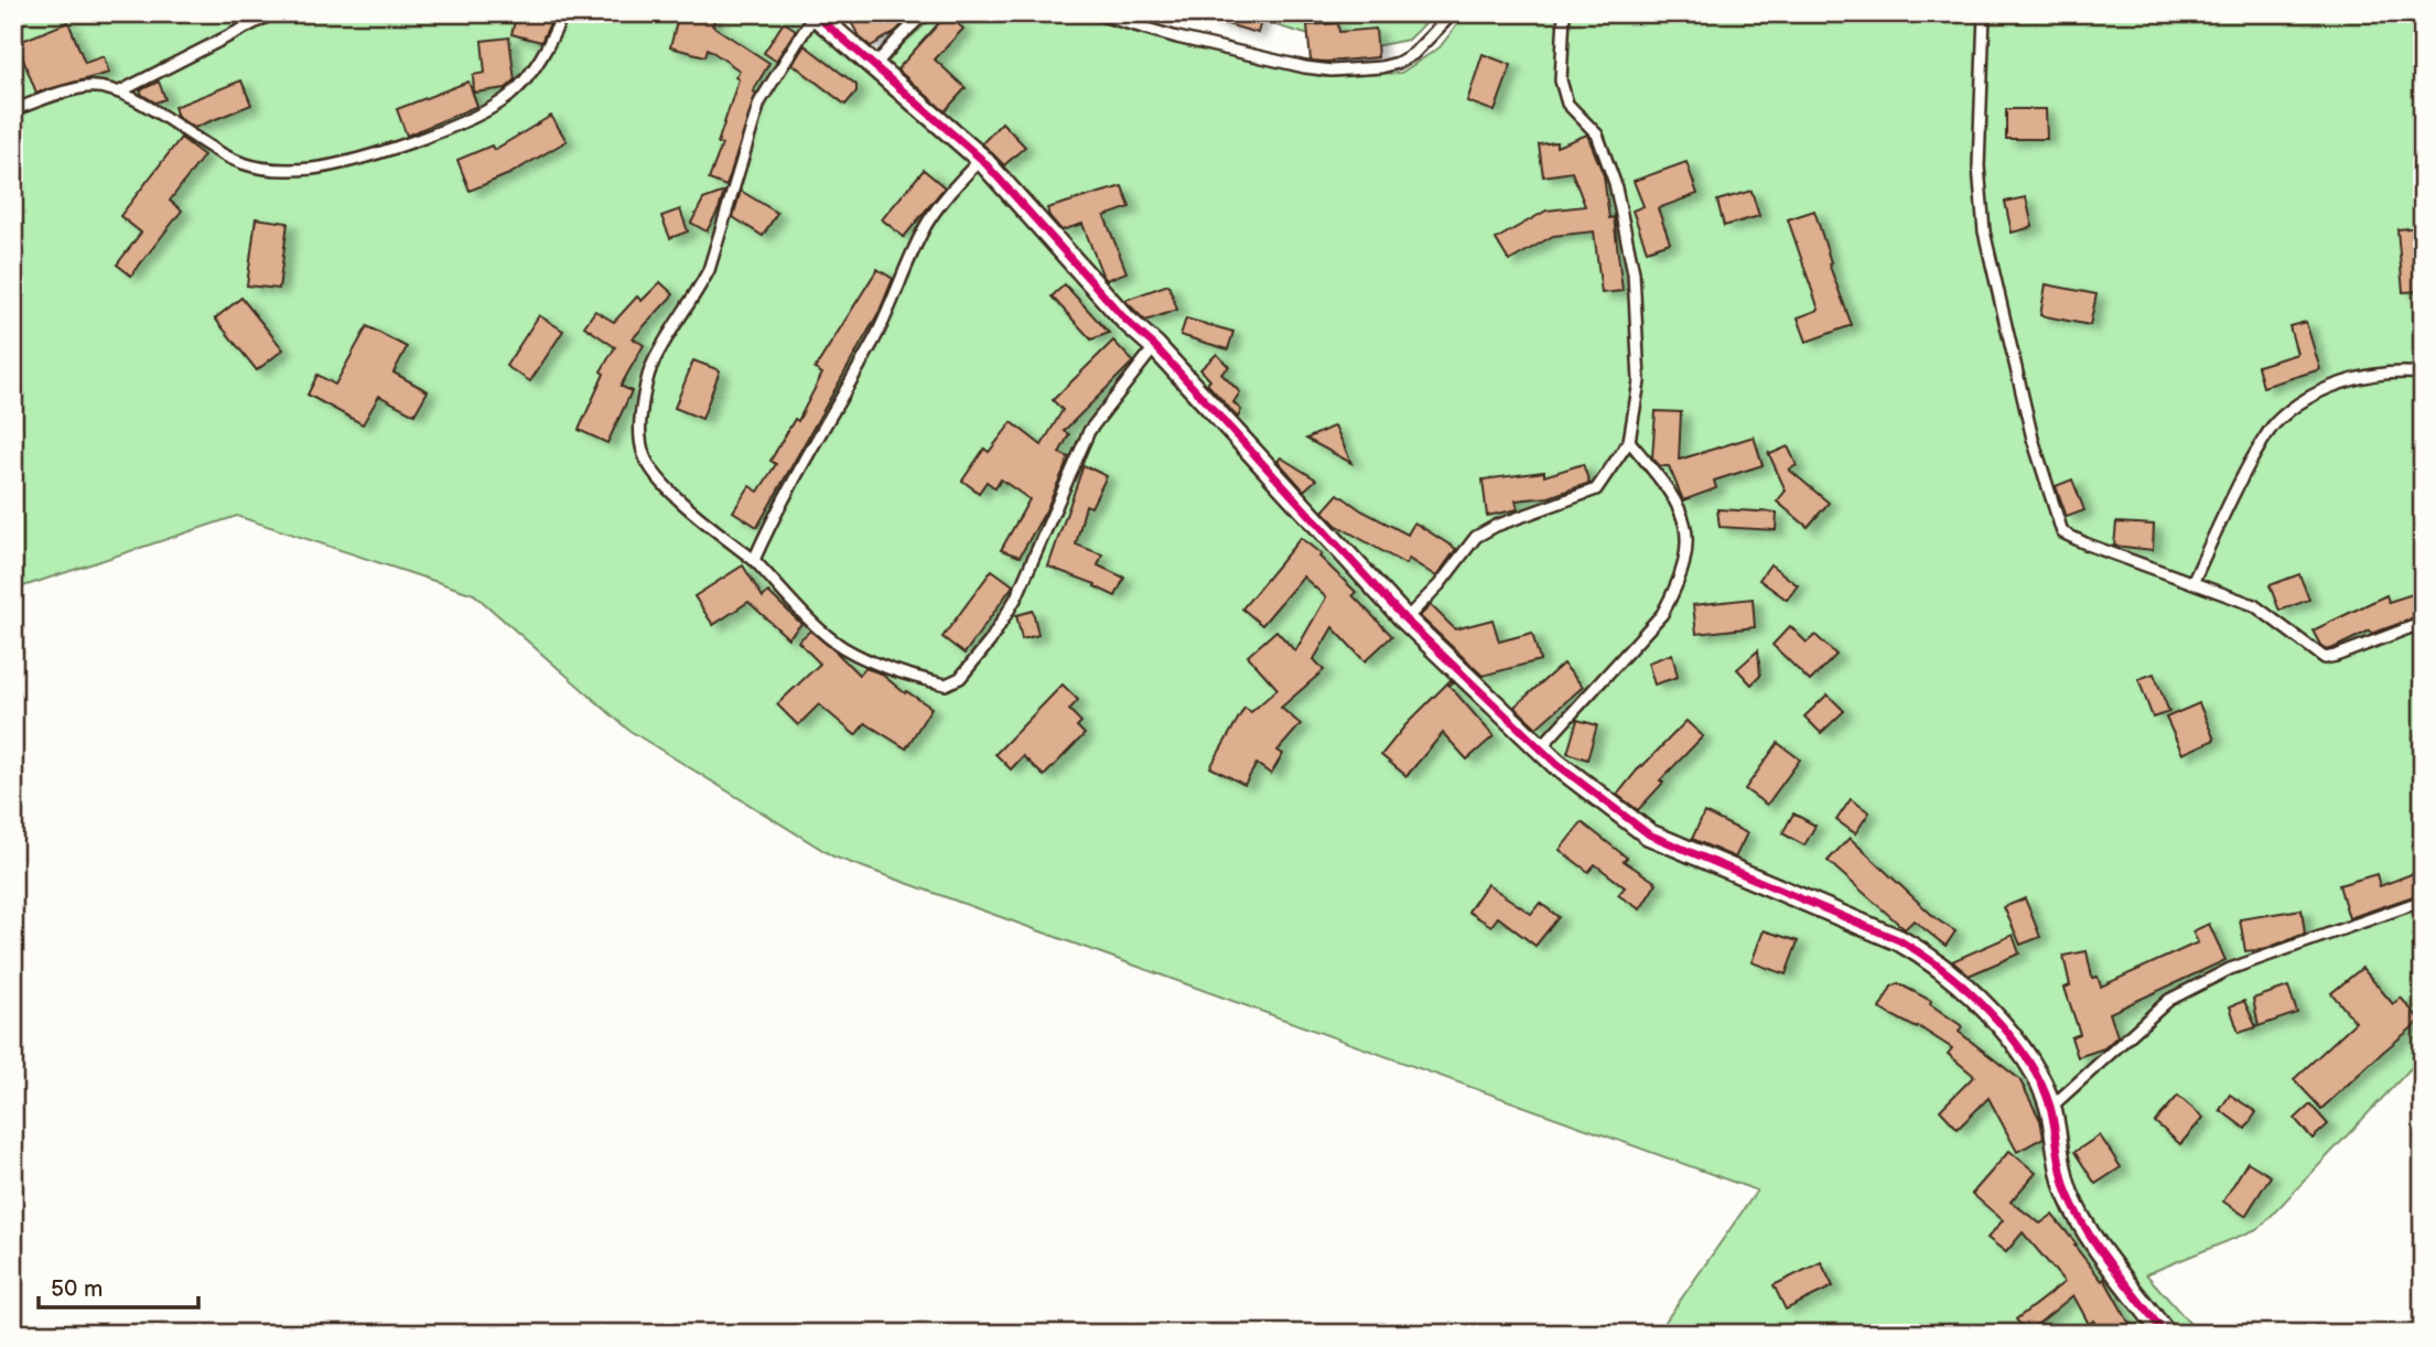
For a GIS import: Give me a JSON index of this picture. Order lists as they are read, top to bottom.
{
  "scale_bar": "50 m"
}
